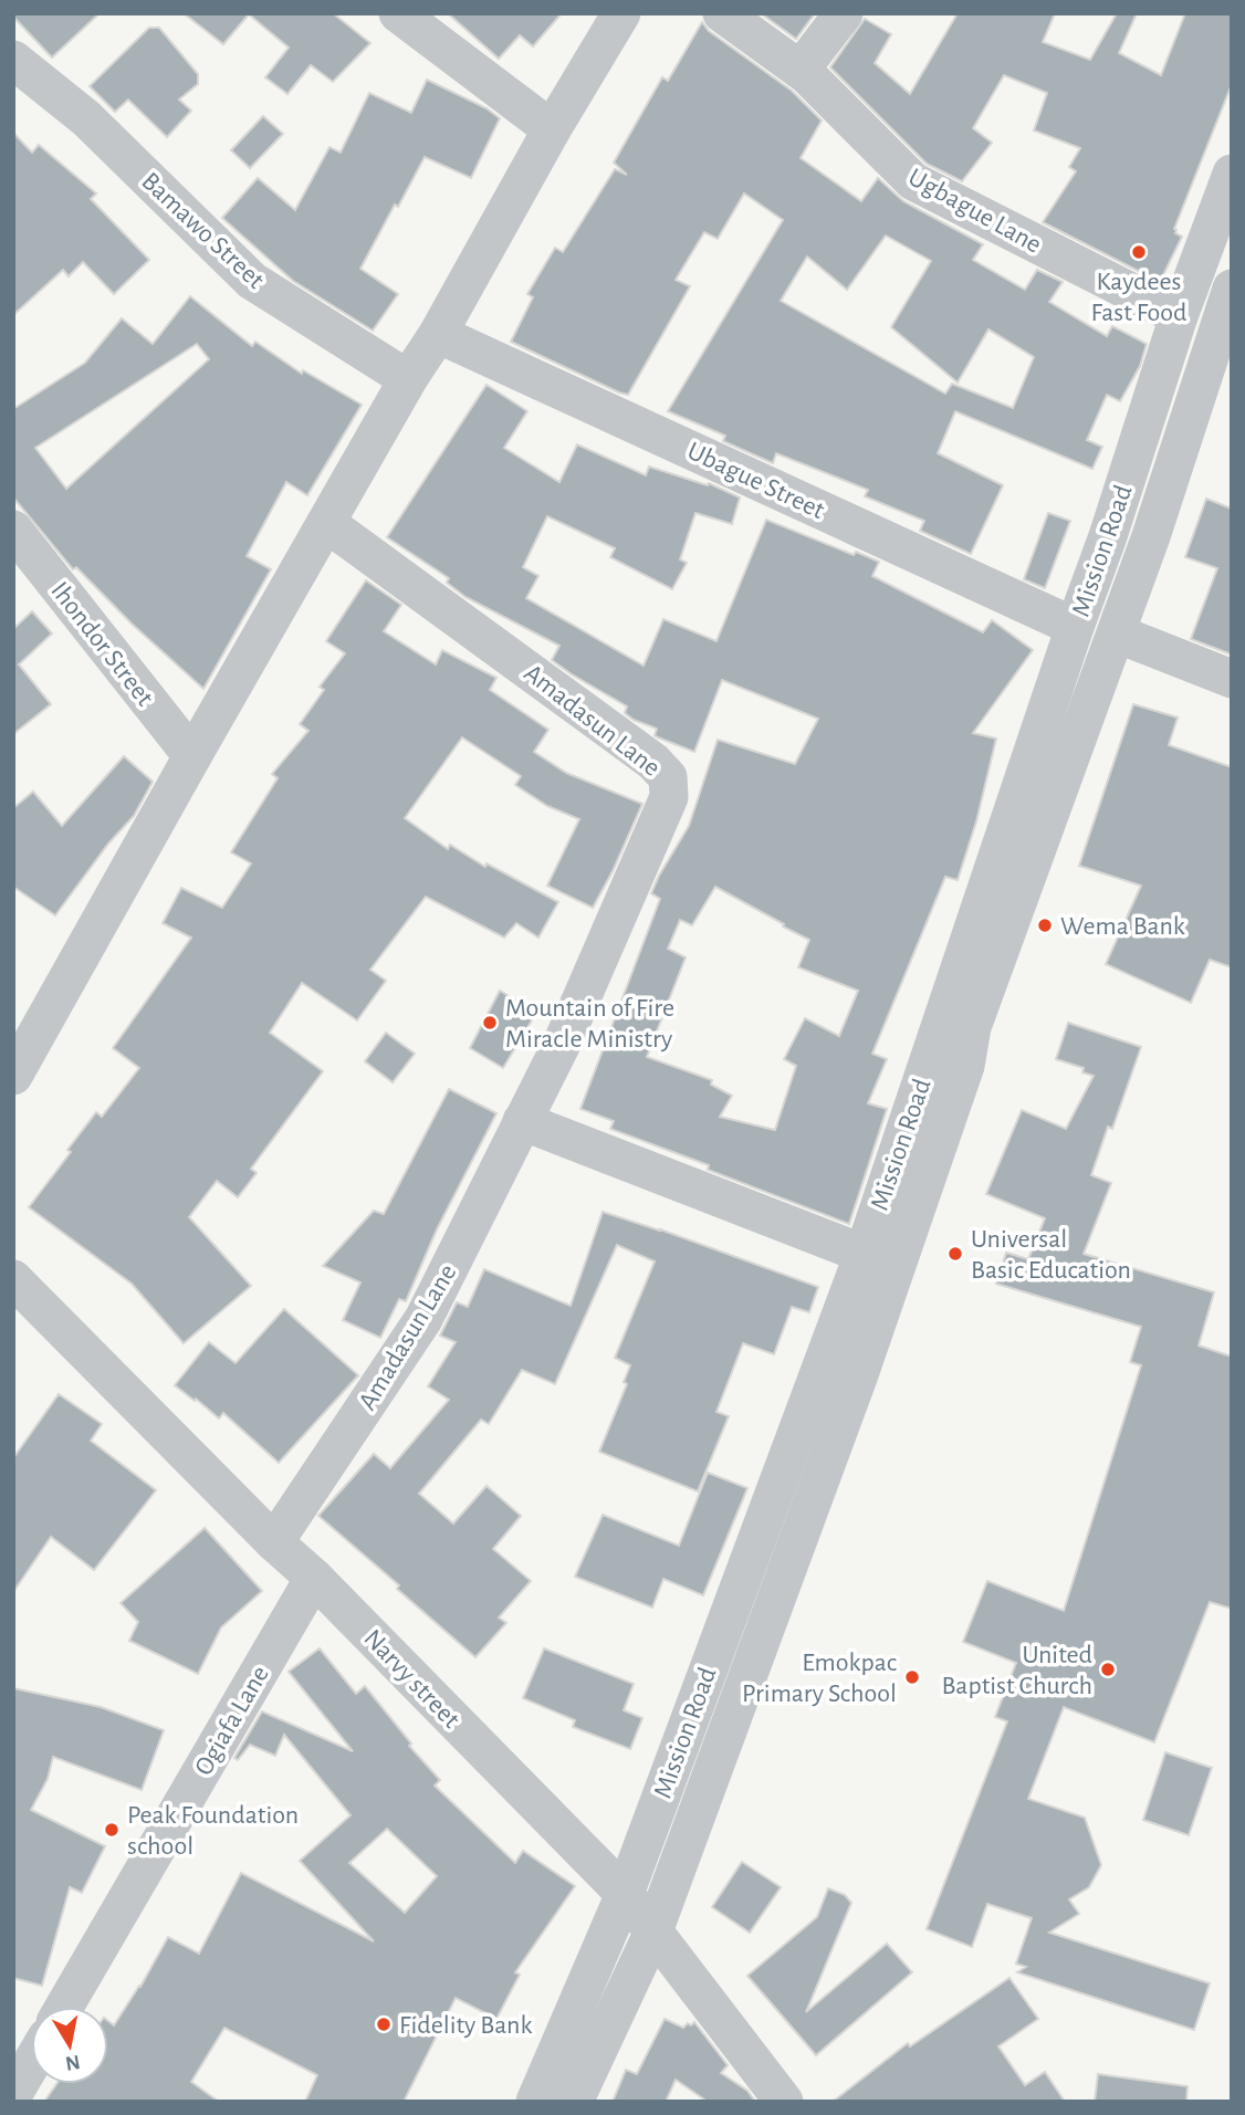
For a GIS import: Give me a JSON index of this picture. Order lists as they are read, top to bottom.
{
  "streets": {
    "street": [
      "Ugbague Lane",
      "Bamawo Street",
      "Ubague Street",
      "Mission Road",
      "Ihondor Street",
      "Amadasun Lane",
      "Narvy street",
      "Ogiafa Lane"
    ]
  },
  "crossings": [
    ["Ugbague Lane", "Mission Road"],
    ["Ubague Street", "Mission Road"],
    ["Mission Road", "Narvy street"],
    ["Amadasun Lane", "Narvy street"],
    ["Narvy street", "Ogiafa Lane"]
  ],
  "places": [
    "Kaydees Fast Food",
    "Wema Bank",
    "Mountain of Fire Miracle Ministry",
    "Universal Basic Education",
    "United Baptist Church",
    "Emokpac Primary School",
    "Peak Foundation school",
    "Fidelity Bank"
  ],
  "north": "bottom"
}
